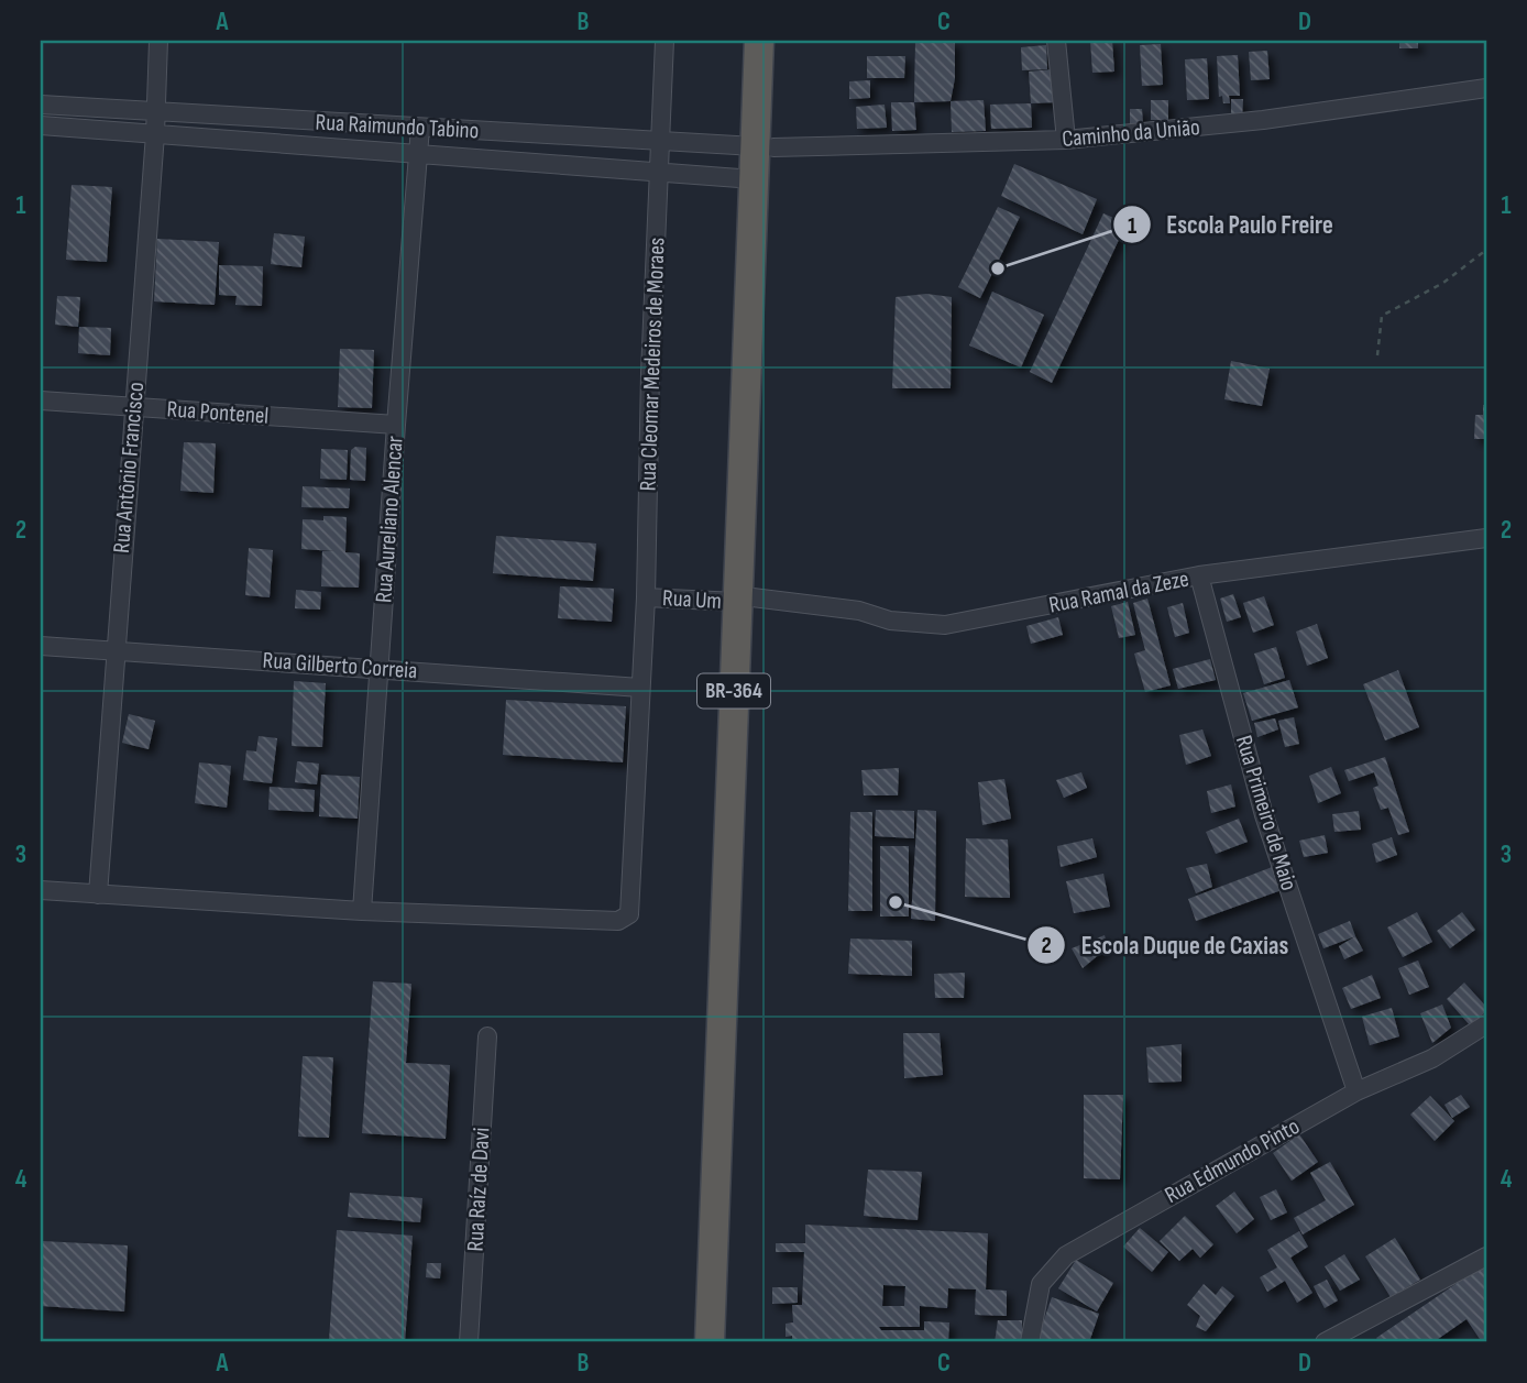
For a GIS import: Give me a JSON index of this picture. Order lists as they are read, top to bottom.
{
  "streets": {
    "highway": ["BR-364"],
    "street": [
      "Rua Raimundo Tabino",
      "Caminho da União",
      "Rua Cleomar Medeiros de Moraes",
      "Rua Pontenel",
      "Rua Antônio Francisco",
      "Rua Aureliano Alencar",
      "Rua Ramal da Zeze",
      "Rua Um",
      "Rua Gilberto Correia",
      "Rua Primeiro de Maio",
      "Rua Edmundo Pinto",
      "Rua Raíz de Davi"
    ]
  },
  "crossings": [
    ["Rua Raimundo Tabino", "Caminho da União"],
    ["Rua Raimundo Tabino", "Rua Cleomar Medeiros de Moraes"],
    ["Rua Raimundo Tabino", "Rua Antônio Francisco"],
    ["Rua Raimundo Tabino", "Rua Aureliano Alencar"],
    ["Rua Raimundo Tabino", "BR-364"],
    ["Caminho da União", "BR-364"],
    ["Rua Cleomar Medeiros de Moraes", "Rua Um"],
    ["Rua Cleomar Medeiros de Moraes", "Rua Gilberto Correia"],
    ["Rua Pontenel", "Rua Antônio Francisco"],
    ["Rua Pontenel", "Rua Aureliano Alencar"],
    ["Rua Antônio Francisco", "Rua Gilberto Correia"],
    ["Rua Aureliano Alencar", "Rua Gilberto Correia"],
    ["Rua Ramal da Zeze", "Rua Um"],
    ["Rua Ramal da Zeze", "BR-364"],
    ["Rua Ramal da Zeze", "Rua Primeiro de Maio"],
    ["Rua Um", "BR-364"],
    ["Rua Primeiro de Maio", "Rua Edmundo Pinto"]
  ],
  "places": ["Escola Paulo Freire", "Escola Duque de Caxias"],
  "grid": {
    "columns": [
      "A",
      "B",
      "C",
      "D"
    ],
    "rows": [
      "1",
      "2",
      "3",
      "4"
    ]
  }
}
